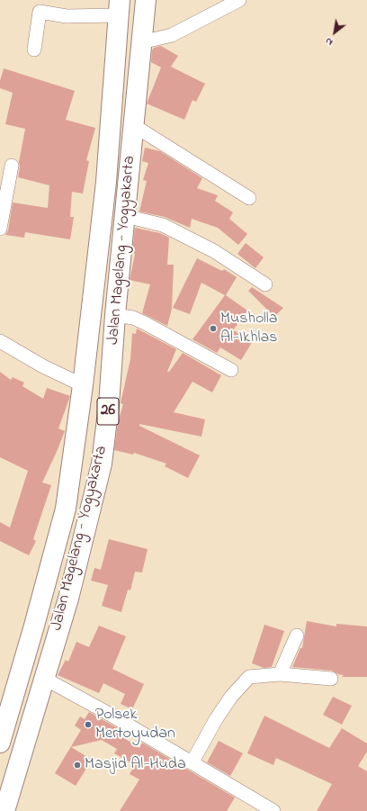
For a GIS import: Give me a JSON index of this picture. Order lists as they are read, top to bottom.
{
  "streets": {
    "highway": ["Jalan Magelang - Yogyakarta", "26"]
  },
  "places": ["Musholla Al-Ikhlas", "Polsek Mertoyudan", "Masjid Al-Huda"],
  "north": "bottom left"
}
